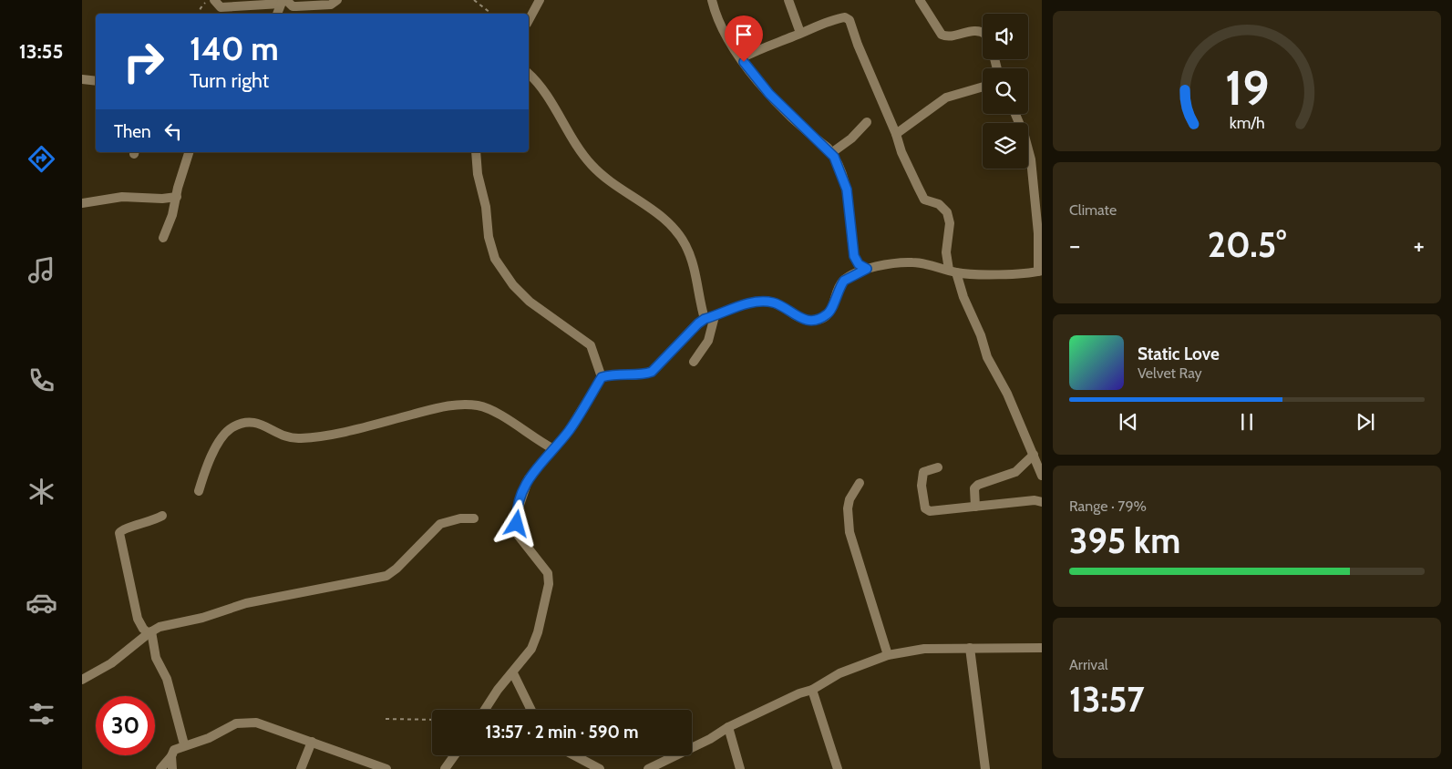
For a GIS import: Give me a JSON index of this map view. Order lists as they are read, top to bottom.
{
  "page": {
    "tabs": "13:55",
    "turn": ["140 m", "Turn right"],
    "then": "Then",
    "tile": [
      "Climate",
      ["Range · 79%", "395 km"],
      ["Arrival", "13:57"]
    ],
    "heat": ["−", "20.5°", "+"],
    "song": ["Static Love", "Velvet Ray"],
    "limit": "30",
    "trip": "13:57 · 2 min · 590 m",
    "gauge": ["19", "km/h"]
  }
}
